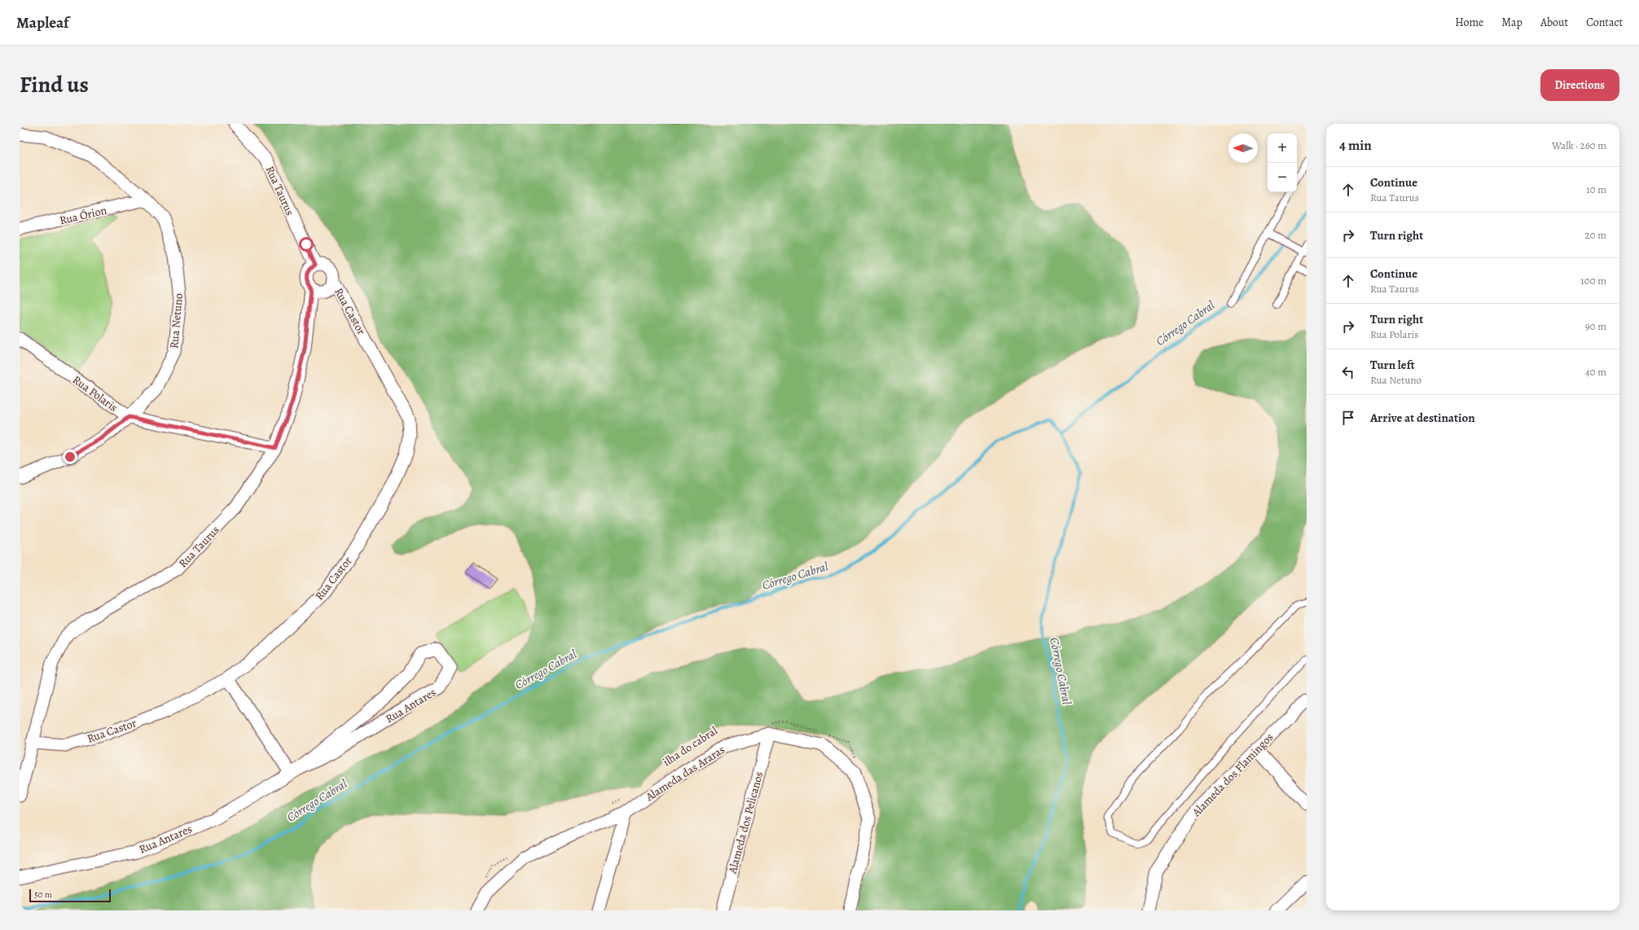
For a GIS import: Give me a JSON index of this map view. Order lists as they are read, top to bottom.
{
  "streets": {
    "street": [
      "Rua Taurus",
      "Rua Órion",
      "Rua Castor",
      "Rua Netuno",
      "Rua Polaris",
      "Rua Antares",
      "Alameda das Araras",
      "Alameda dos Flamingos",
      "Alameda dos Pelicanos"
    ]
  },
  "crossings": [
    ["Rua Taurus", "Rua Castor"],
    ["Rua Taurus", "Rua Polaris"],
    ["Rua Órion", "Rua Netuno"],
    ["Rua Netuno", "Rua Polaris"],
    ["Alameda das Araras", "Alameda dos Pelicanos"]
  ],
  "water": ["Córrego Cabral"],
  "scale_bar": "50 m",
  "north": "left",
  "page": {
    "header": "Mapleaf",
    "nav": [
      "Home",
      "Map",
      "About",
      "Contact"
    ],
    "title": "Find us",
    "buttons": "Directions",
    "heading": ["4 min", "Walk · 260 m"],
    "map_buttons": ["+", "−"],
    "list": [
      ["Continue", "Rua Taurus", "10 m"],
      ["Turn right", "20 m"],
      ["Continue", "Rua Taurus", "100 m"],
      ["Turn right", "Rua Polaris", "90 m"],
      ["Turn left", "Rua Netuno", "40 m"],
      "Arrive at destination"
    ],
    "scale": "50 m"
  }
}
